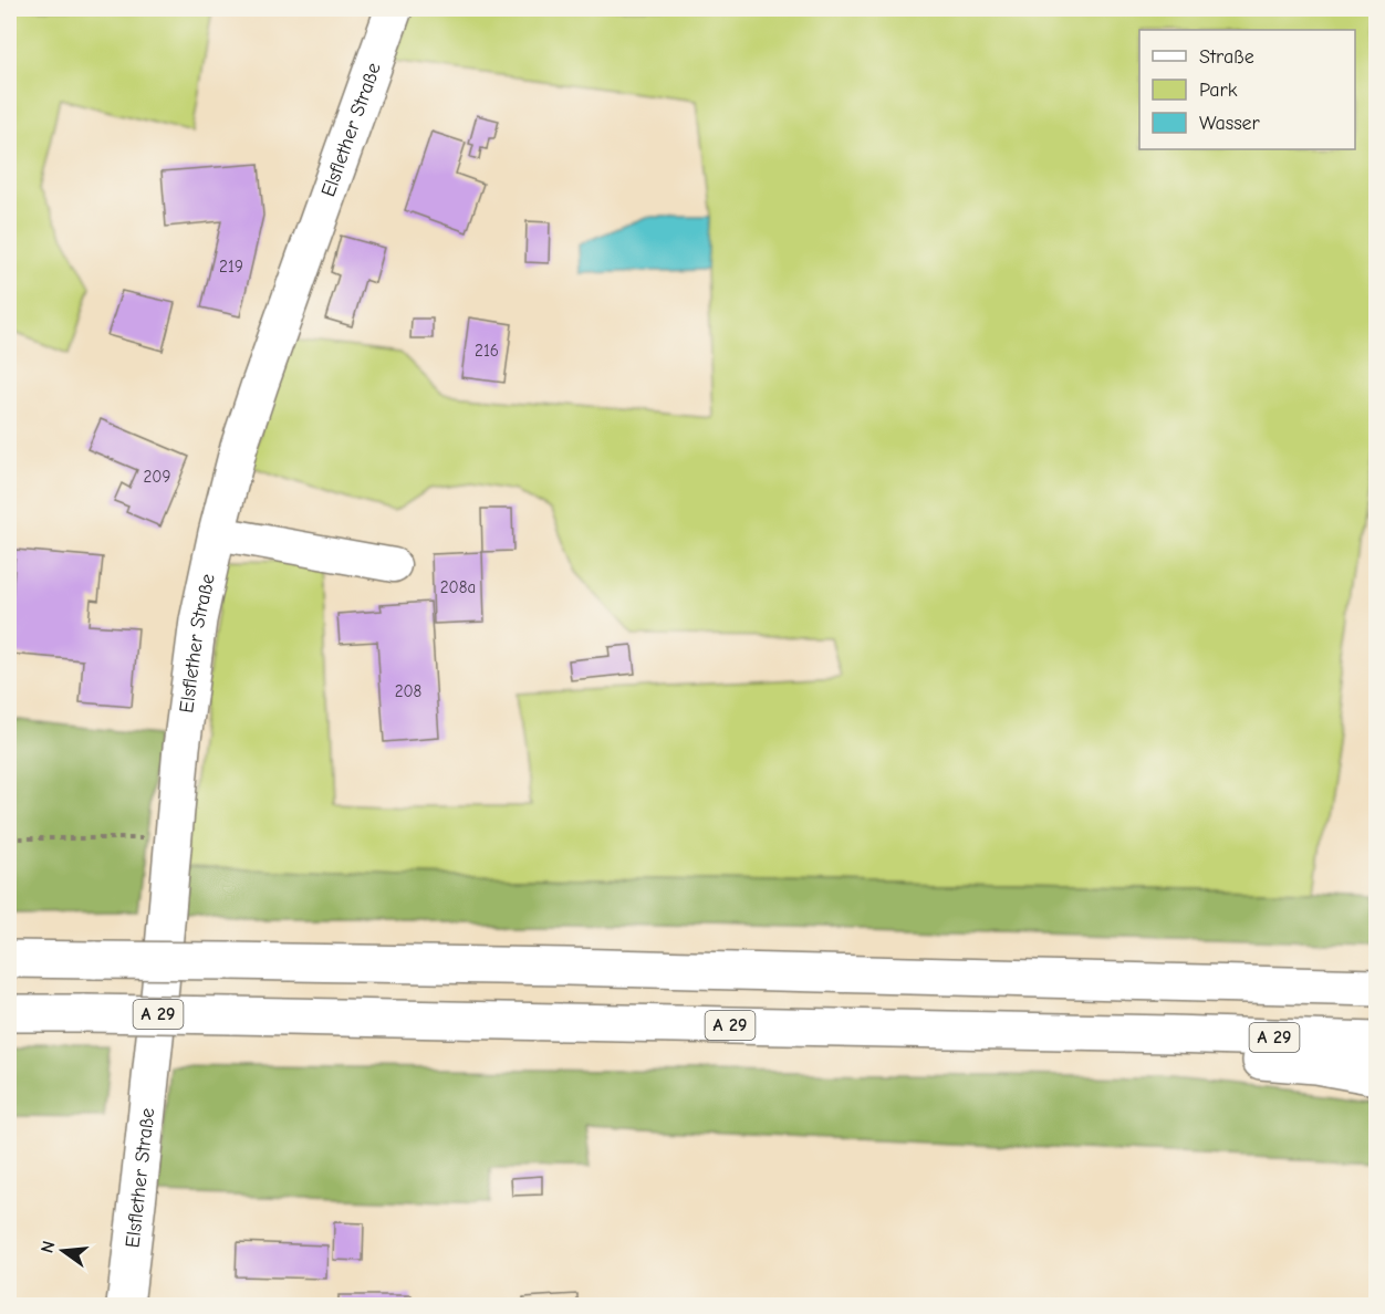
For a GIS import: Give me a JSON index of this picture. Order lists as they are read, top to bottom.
{
  "streets": {
    "main road": ["Elsflether Straße", "A 29"]
  },
  "house_numbers": [
    "219",
    "216",
    "209",
    "208a",
    "208"
  ],
  "legend": ["Straße", "Park", "Wasser"],
  "north": "left"
}
